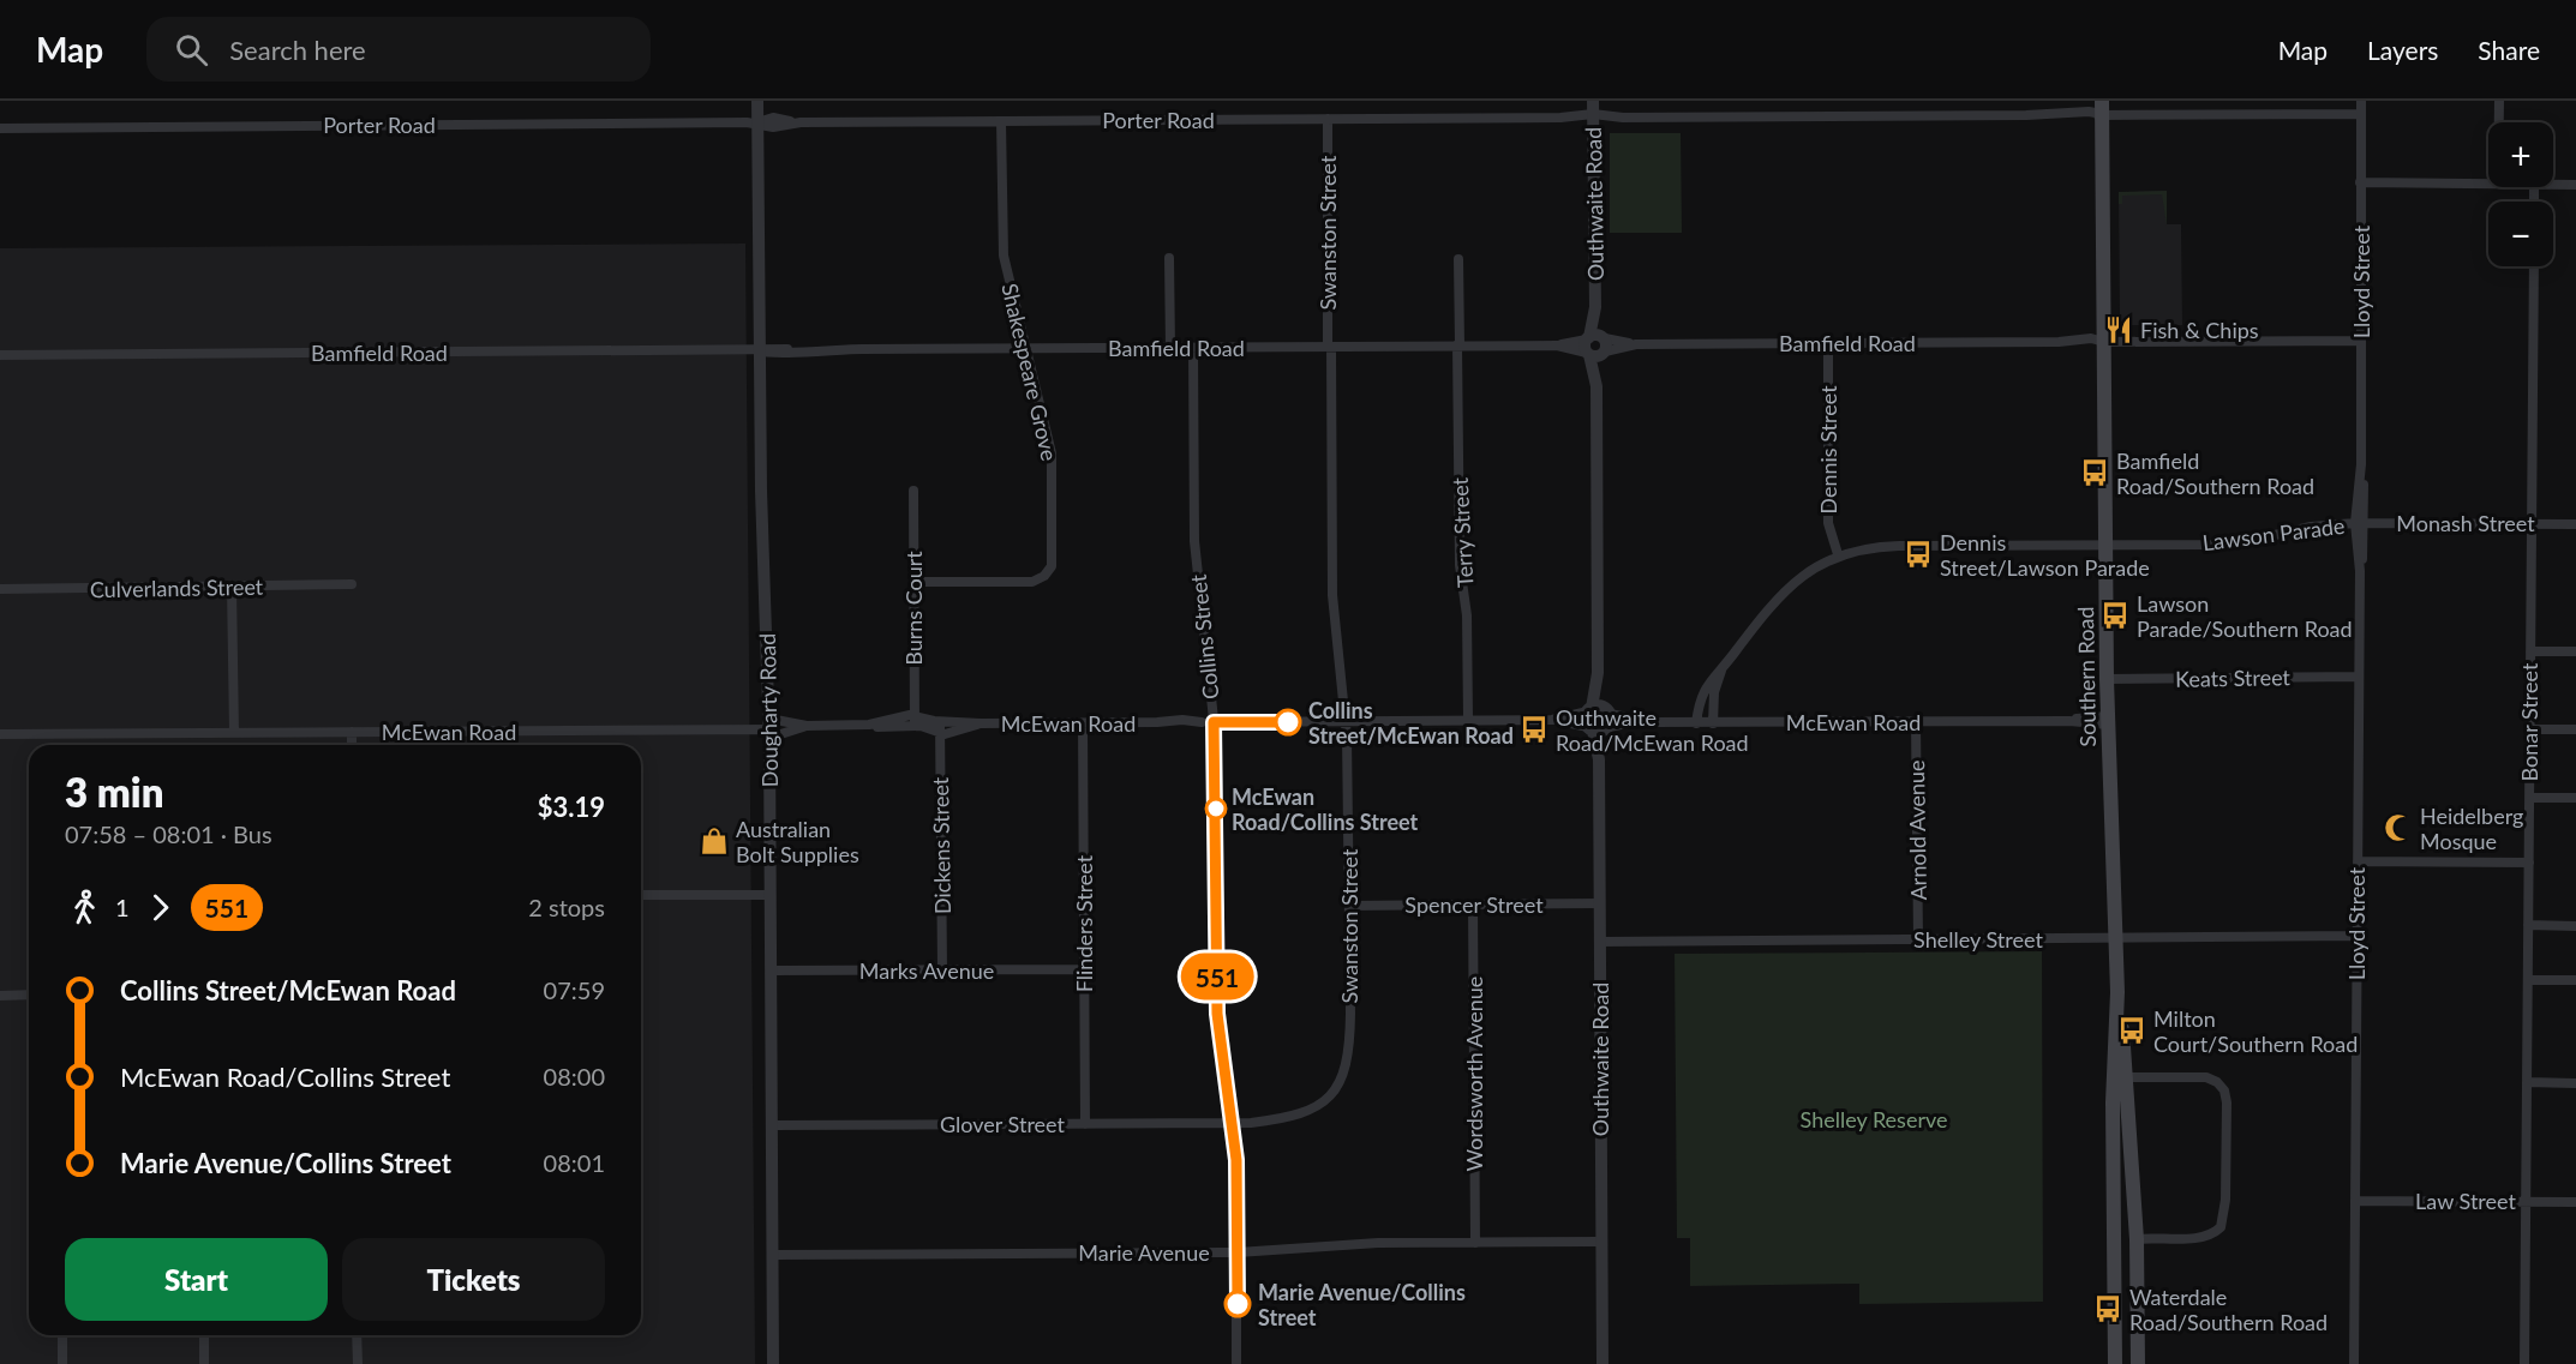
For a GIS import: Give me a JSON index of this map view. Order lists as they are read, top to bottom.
{
  "streets": {
    "main road": ["Southern Road"],
    "street": [
      "Porter Road",
      "Outhwaite Road",
      "Swanston Street",
      "Lloyd Street",
      "Bamfield Road",
      "Shakespeare Grove",
      "Dennis Street",
      "Monash Street",
      "Terry Street",
      "Lawson Parade",
      "Culverlands Street",
      "Burns Court",
      "Collins Street",
      "Keats Street",
      "Dougharty Road",
      "McEwan Road",
      "Bonar Street",
      "Arnold Avenue",
      "Dickens Street",
      "Spencer Street",
      "Flinders Street",
      "Shelley Street",
      "Marks Avenue",
      "Wordsworth Avenue",
      "Glover Street",
      "Law Street",
      "Marie Avenue"
    ]
  },
  "crossings": [
    ["Porter Road", "Outhwaite Road"],
    ["Porter Road", "Swanston Street"],
    ["Porter Road", "Lloyd Street"],
    ["Porter Road", "Shakespeare Grove"],
    ["Porter Road", "Southern Road"],
    ["Porter Road", "Dougharty Road"],
    ["Outhwaite Road", "Bamfield Road"],
    ["Outhwaite Road", "McEwan Road"],
    ["Outhwaite Road", "Spencer Street"],
    ["Outhwaite Road", "Shelley Street"],
    ["Outhwaite Road", "Marie Avenue"],
    ["Swanston Street", "Bamfield Road"],
    ["Swanston Street", "Collins Street"],
    ["Swanston Street", "McEwan Road"],
    ["Swanston Street", "Spencer Street"],
    ["Swanston Street", "Glover Street"],
    ["Lloyd Street", "Bamfield Road"],
    ["Lloyd Street", "Monash Street"],
    ["Lloyd Street", "Lawson Parade"],
    ["Lloyd Street", "Keats Street"],
    ["Lloyd Street", "Shelley Street"],
    ["Lloyd Street", "Law Street"],
    ["Bamfield Road", "Shakespeare Grove"],
    ["Bamfield Road", "Dennis Street"],
    ["Bamfield Road", "Terry Street"],
    ["Bamfield Road", "Collins Street"],
    ["Bamfield Road", "Southern Road"],
    ["Bamfield Road", "Dougharty Road"],
    ["Shakespeare Grove", "Burns Court"],
    ["Dennis Street", "Lawson Parade"],
    ["Monash Street", "Lawson Parade"],
    ["Monash Street", "Bonar Street"],
    ["Terry Street", "McEwan Road"],
    ["Lawson Parade", "Southern Road"],
    ["Lawson Parade", "McEwan Road"],
    ["Burns Court", "McEwan Road"],
    ["Collins Street", "McEwan Road"],
    ["Collins Street", "Glover Street"],
    ["Collins Street", "Marie Avenue"],
    ["Southern Road", "Keats Street"],
    ["Southern Road", "McEwan Road"],
    ["Southern Road", "Shelley Street"],
    ["Dougharty Road", "McEwan Road"],
    ["Dougharty Road", "Marks Avenue"],
    ["Dougharty Road", "Glover Street"],
    ["Dougharty Road", "Marie Avenue"],
    ["McEwan Road", "Arnold Avenue"],
    ["McEwan Road", "Dickens Street"],
    ["McEwan Road", "Flinders Street"],
    ["Bonar Street", "Law Street"],
    ["Arnold Avenue", "Shelley Street"],
    ["Dickens Street", "Marks Avenue"],
    ["Spencer Street", "Wordsworth Avenue"],
    ["Flinders Street", "Marks Avenue"],
    ["Flinders Street", "Glover Street"],
    ["Wordsworth Avenue", "Marie Avenue"]
  ],
  "parks": ["Shelley Reserve"],
  "places": {
    "restaurant": ["Fish & Chips"],
    "bus stop": [
      "Bamfield Road/Southern Road",
      "Dennis Street/Lawson Parade",
      "Lawson Parade/Southern Road",
      "Outhwaite Road/McEwan Road",
      "Milton Court/Southern Road",
      "Waterdale Road/Southern Road"
    ],
    "other": ["Collins Street/McEwan Road", "McEwan Road/Collins Street", "Marie Avenue/Collins Street"],
    "mosque": ["Heidelberg Mosque"],
    "shop": ["Australian Bolt Supplies"]
  },
  "lines": ["bus line 551"],
  "page": {
    "header": "Map",
    "search": "Search here",
    "nav": ["Map", "Layers", "Share"],
    "on_map": "551",
    "map_buttons": ["+", "−"],
    "heading": ["3 min", "07:58 – 08:01 · Bus", "$3.19"],
    "legs": ["1", "551", "2 stops"],
    "list": [
      {
        "name": "Collins Street/McEwan Road",
        "value": "07:59"
      },
      {
        "name": "McEwan Road/Collins Street",
        "value": "08:00"
      },
      {
        "name": "Marie Avenue/Collins Street",
        "value": "08:01"
      }
    ],
    "buttons": ["Start", "Tickets"]
  }
}
